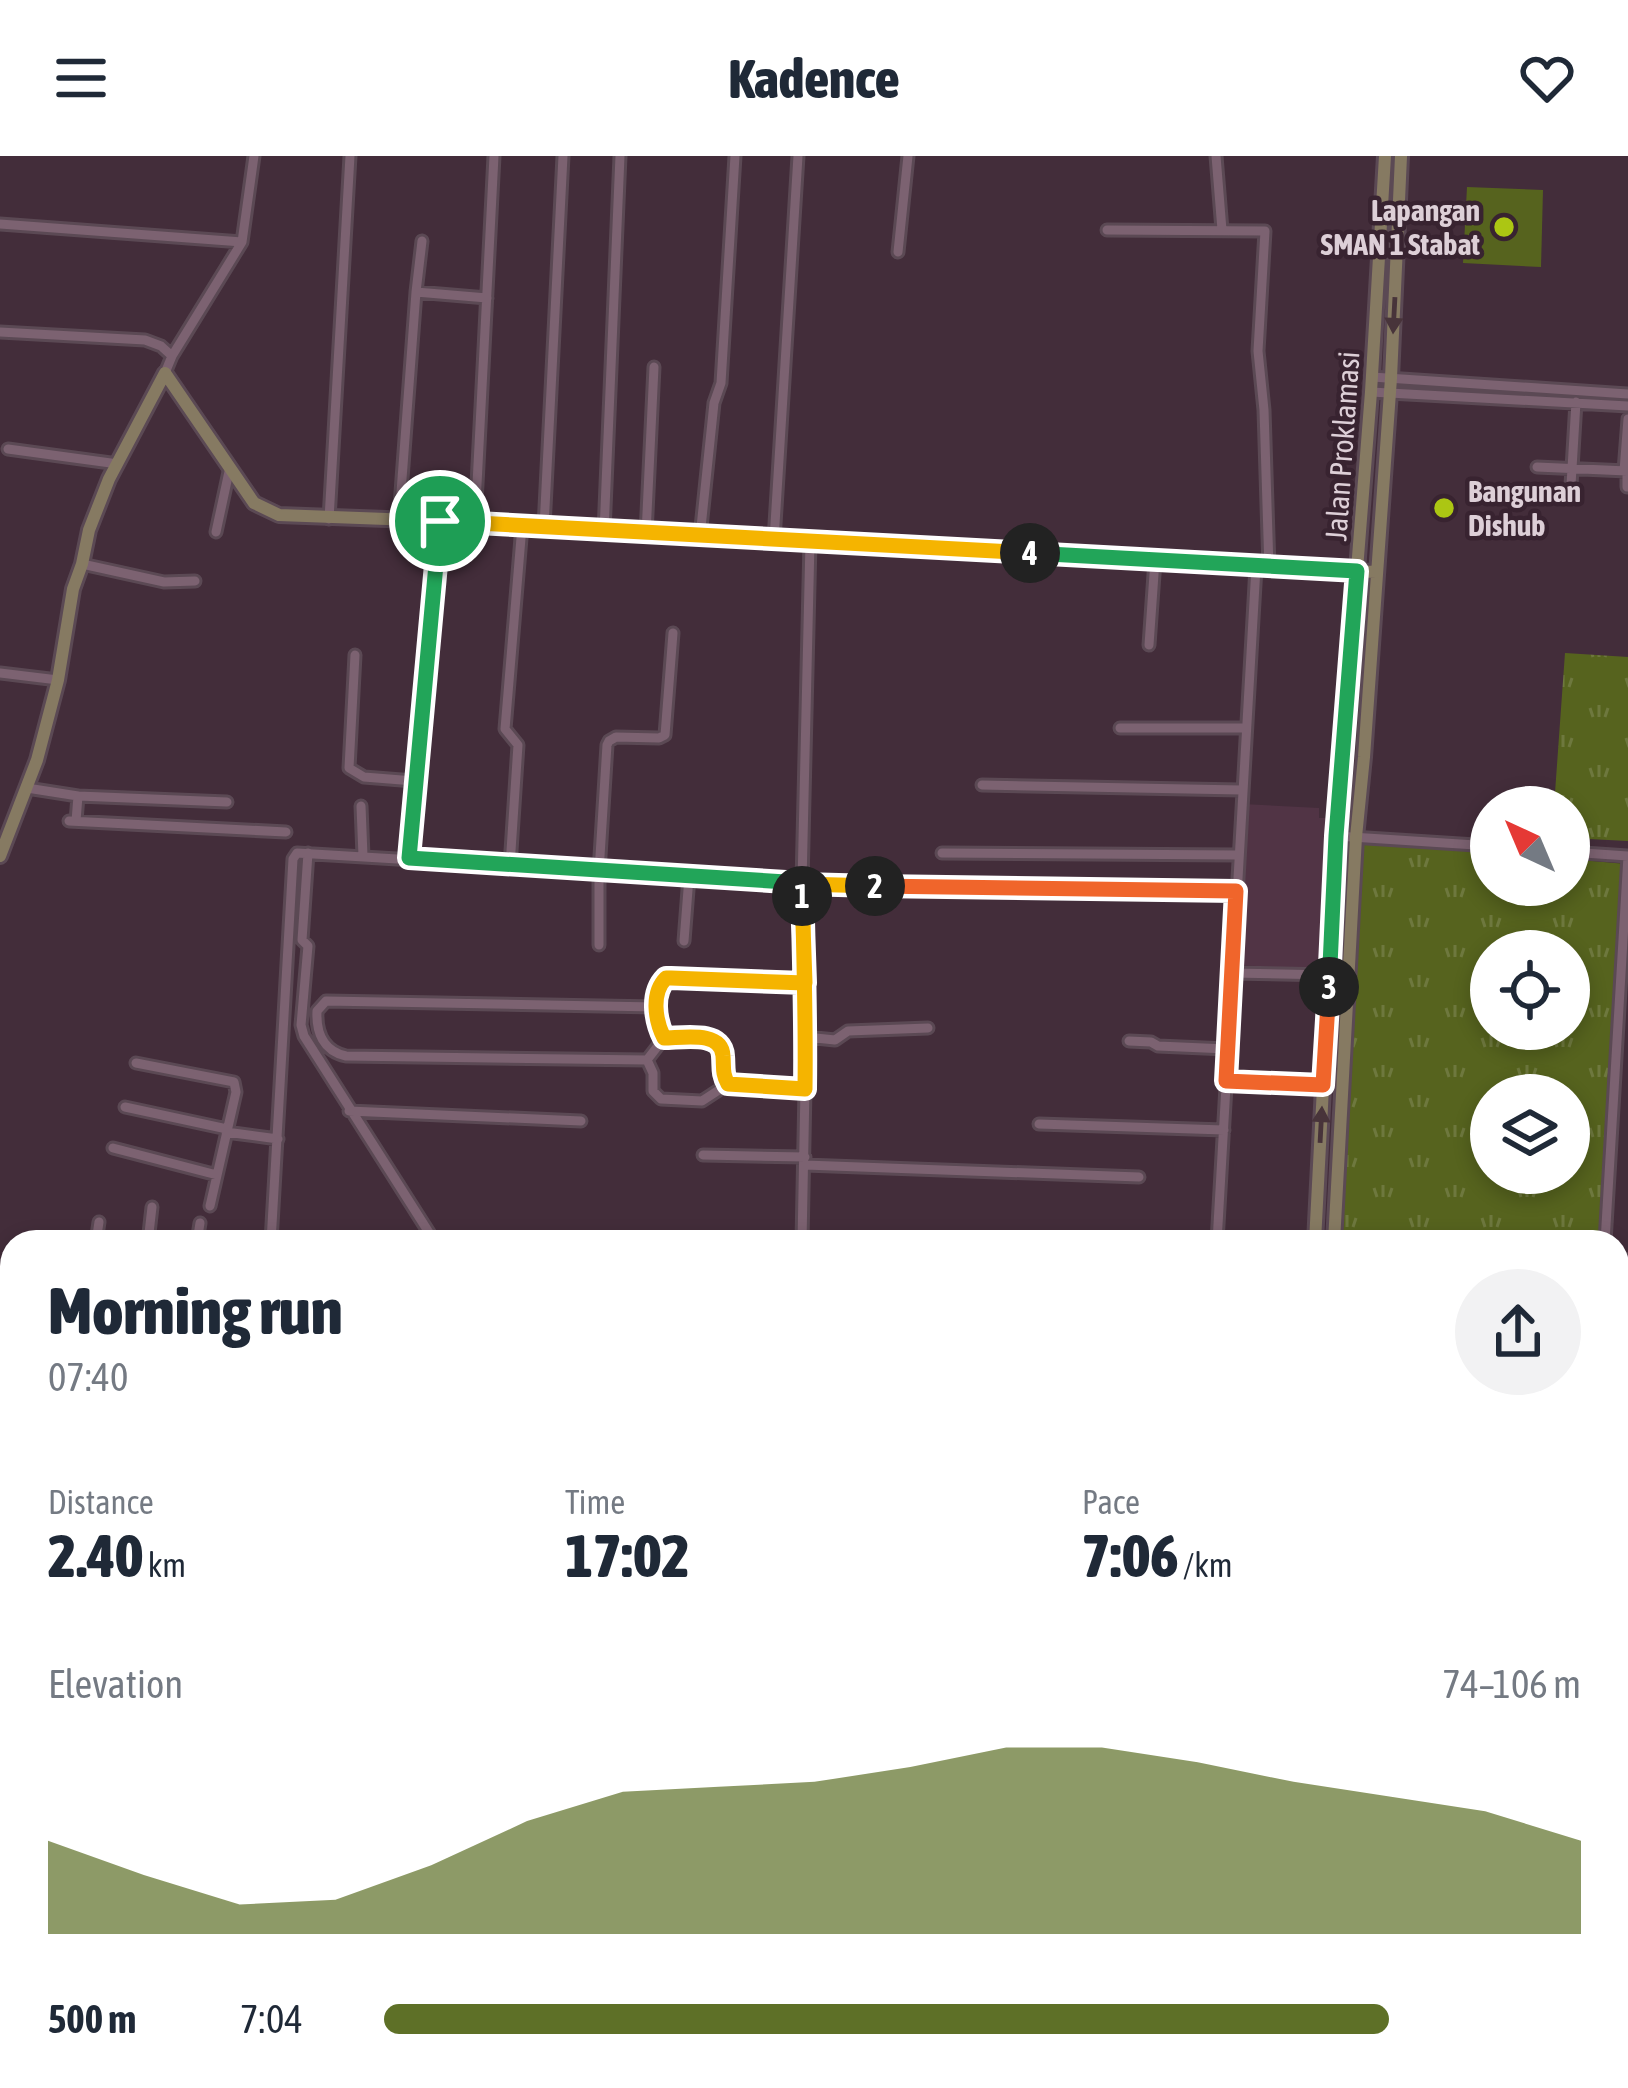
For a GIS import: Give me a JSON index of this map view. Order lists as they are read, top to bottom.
{
  "streets": {
    "street": ["Jalan Proklamasi"]
  },
  "places": ["Lapangan SMAN 1 Stabat", "Bangunan Dishub"],
  "north": "top left",
  "page": {
    "header": "Kadence",
    "pins": [
      "4",
      "2",
      "1",
      "3"
    ],
    "heading": ["Morning run", "07:40"],
    "stats": [
      ["Distance", "2.40 km"],
      ["Time", "17:02"],
      ["Pace", "7:06 /km"]
    ],
    "chart": ["Elevation", "74–106 m"],
    "list": [
      {
        "name": "500 m",
        "note": "7:04"
      }
    ]
  }
}
